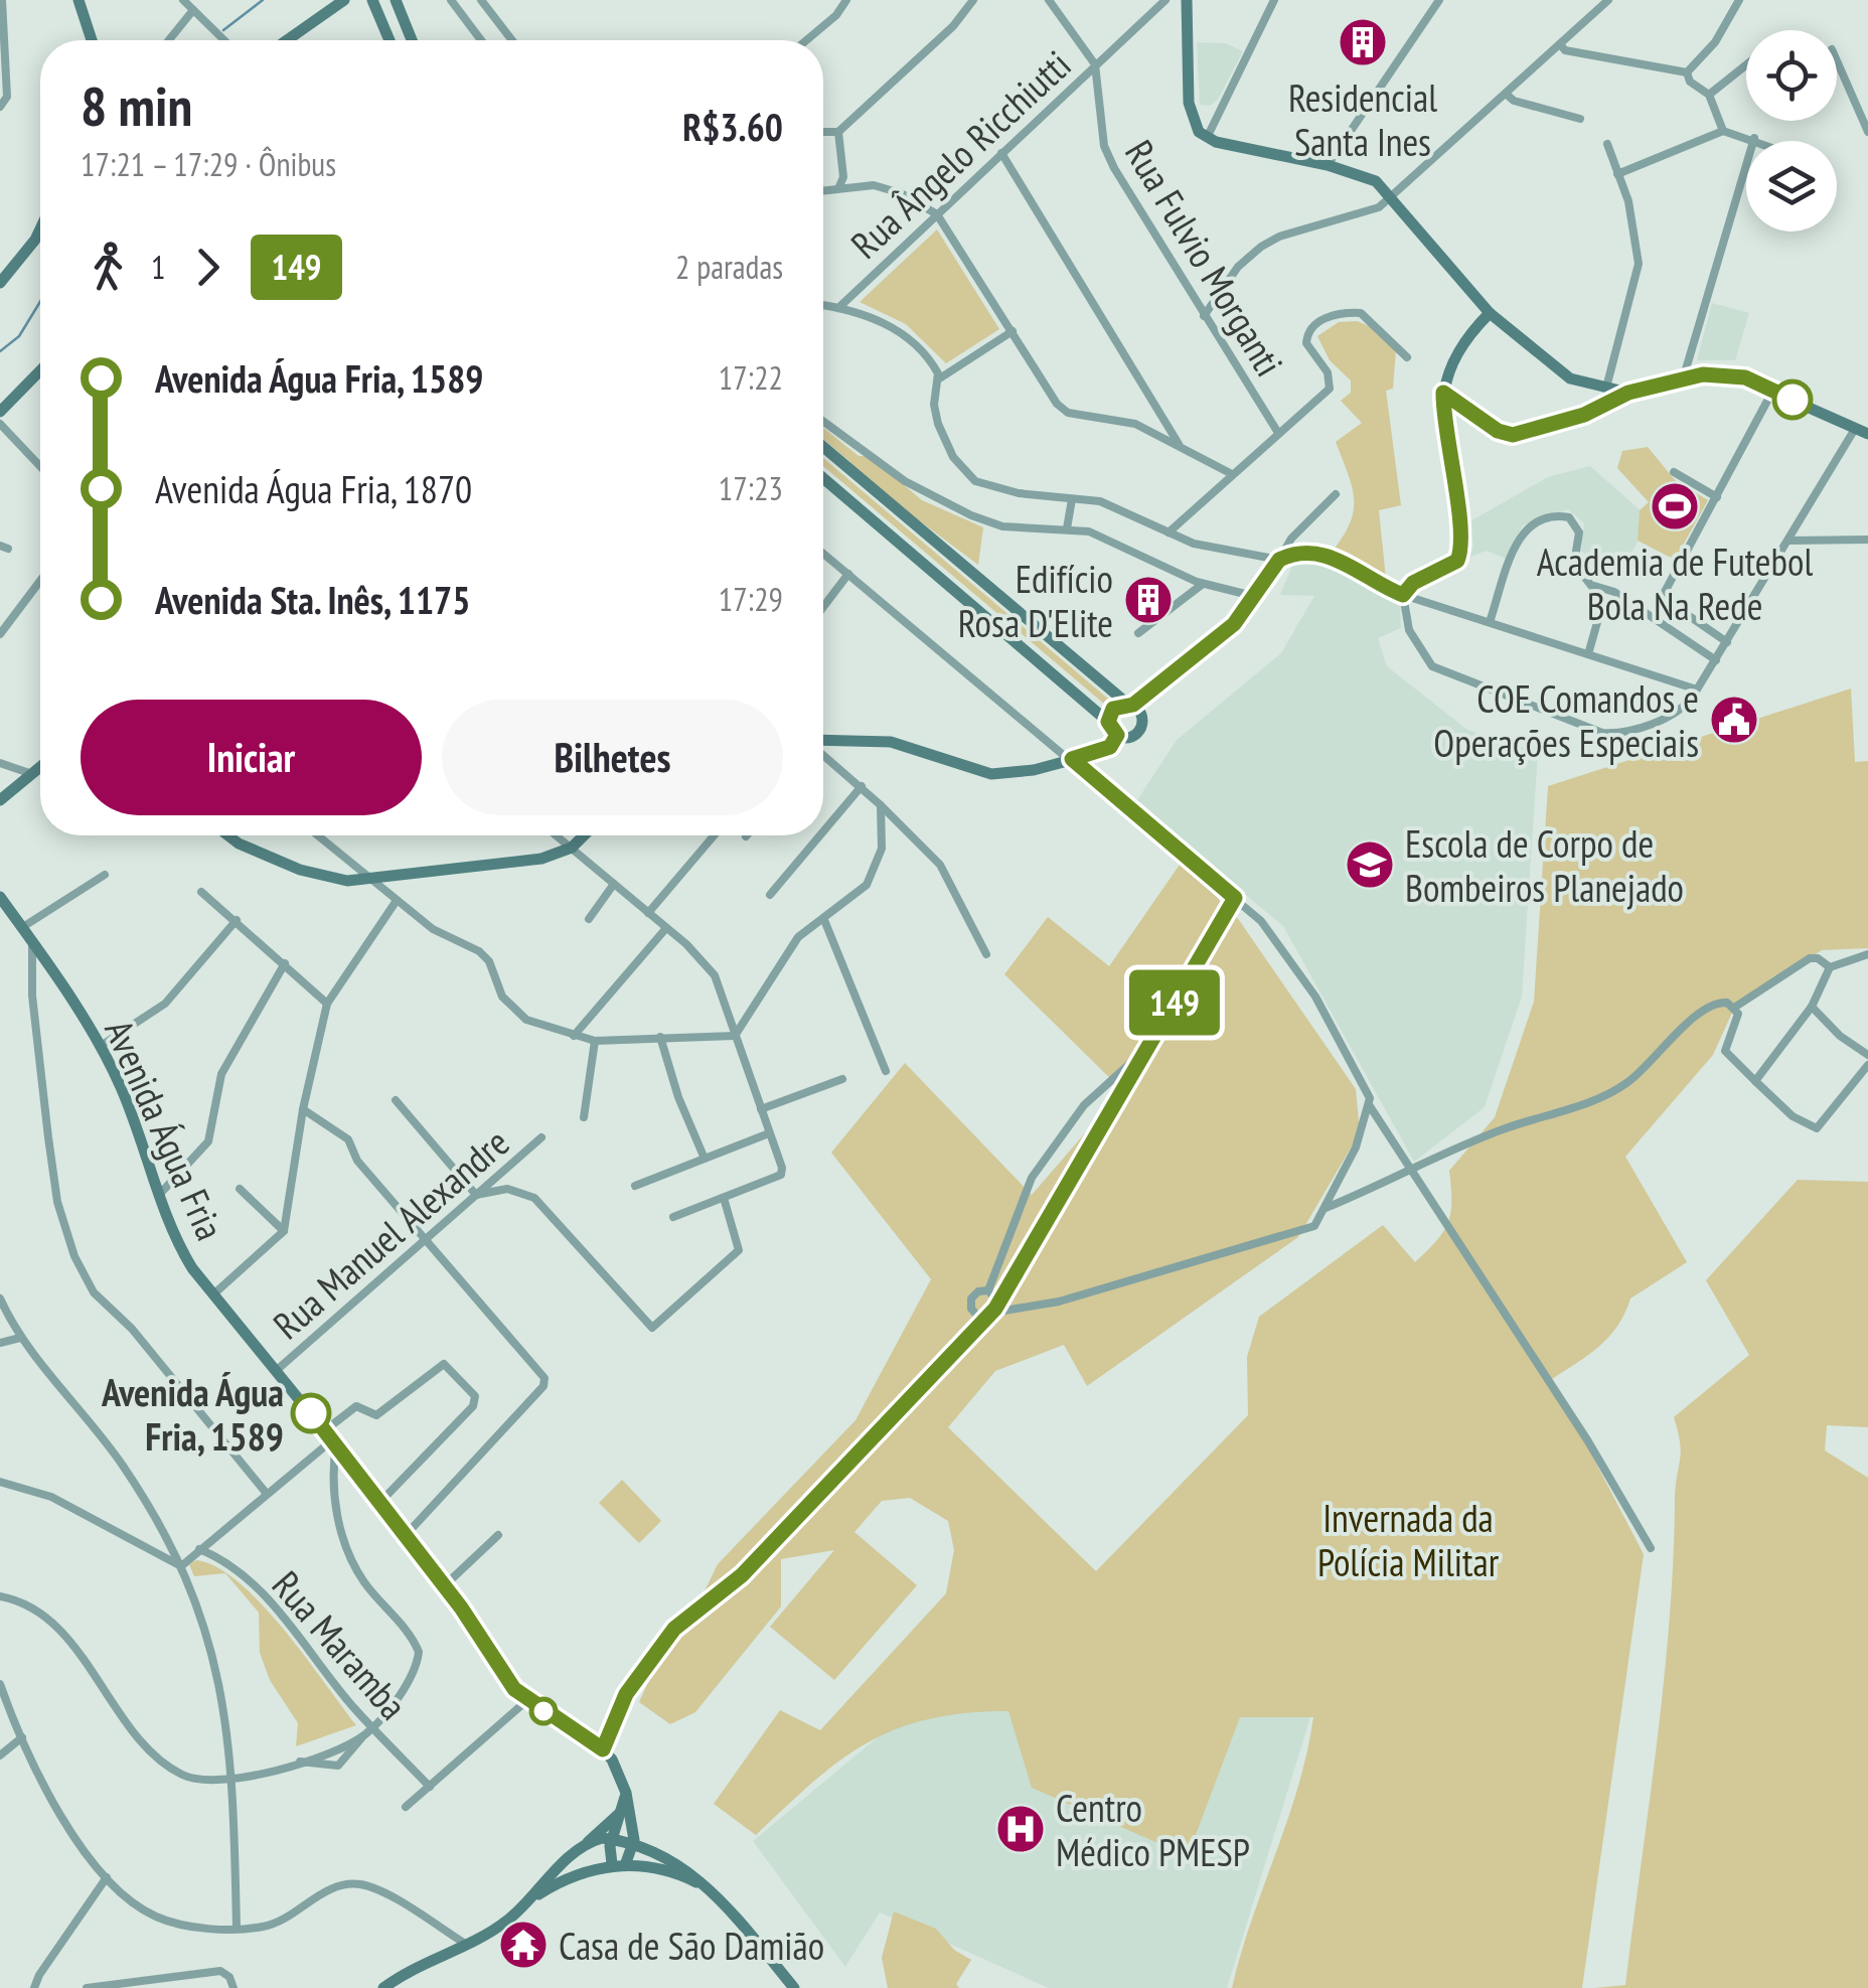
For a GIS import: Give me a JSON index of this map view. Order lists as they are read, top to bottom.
{
  "streets": {
    "main road": ["Avenida Água Fria"],
    "street": [
      "Rua Ângelo Ricchiutti",
      "Rua Fulvio Morganti",
      "Rua Manuel Alexandre",
      "Rua Maramba"
    ]
  },
  "crossings": [
    ["Rua Ângelo Ricchiutti", "Rua Fulvio Morganti"],
    ["Avenida Água Fria", "Rua Manuel Alexandre"]
  ],
  "parks": ["Invernada da Polícia Militar"],
  "places": {
    "building": ["Residencial Santa Ines", "Edifício Rosa D'Elite"],
    "sports": ["Academia de Futebol Bola Na Rede"],
    "public building": ["COE Comandos e Operações Especiais"],
    "school or university": ["Escola de Corpo de Bombeiros Planejado"],
    "other": ["Avenida Água Fria, 1589"],
    "hospital": ["Centro Médico PMESP"],
    "temple": ["Casa de São Damião"]
  },
  "lines": ["bus line 149"],
  "page": {
    "on_map": "149",
    "heading": ["8 min", "17:21 – 17:29 · Ônibus", "R$3.60"],
    "legs": ["1", "149", "2 paradas"],
    "list": [
      {
        "name": "Avenida Água Fria, 1589",
        "value": "17:22"
      },
      {
        "name": "Avenida Água Fria, 1870",
        "value": "17:23"
      },
      {
        "name": "Avenida Sta. Inês, 1175",
        "value": "17:29"
      }
    ],
    "buttons": ["Iniciar", "Bilhetes"]
  }
}
